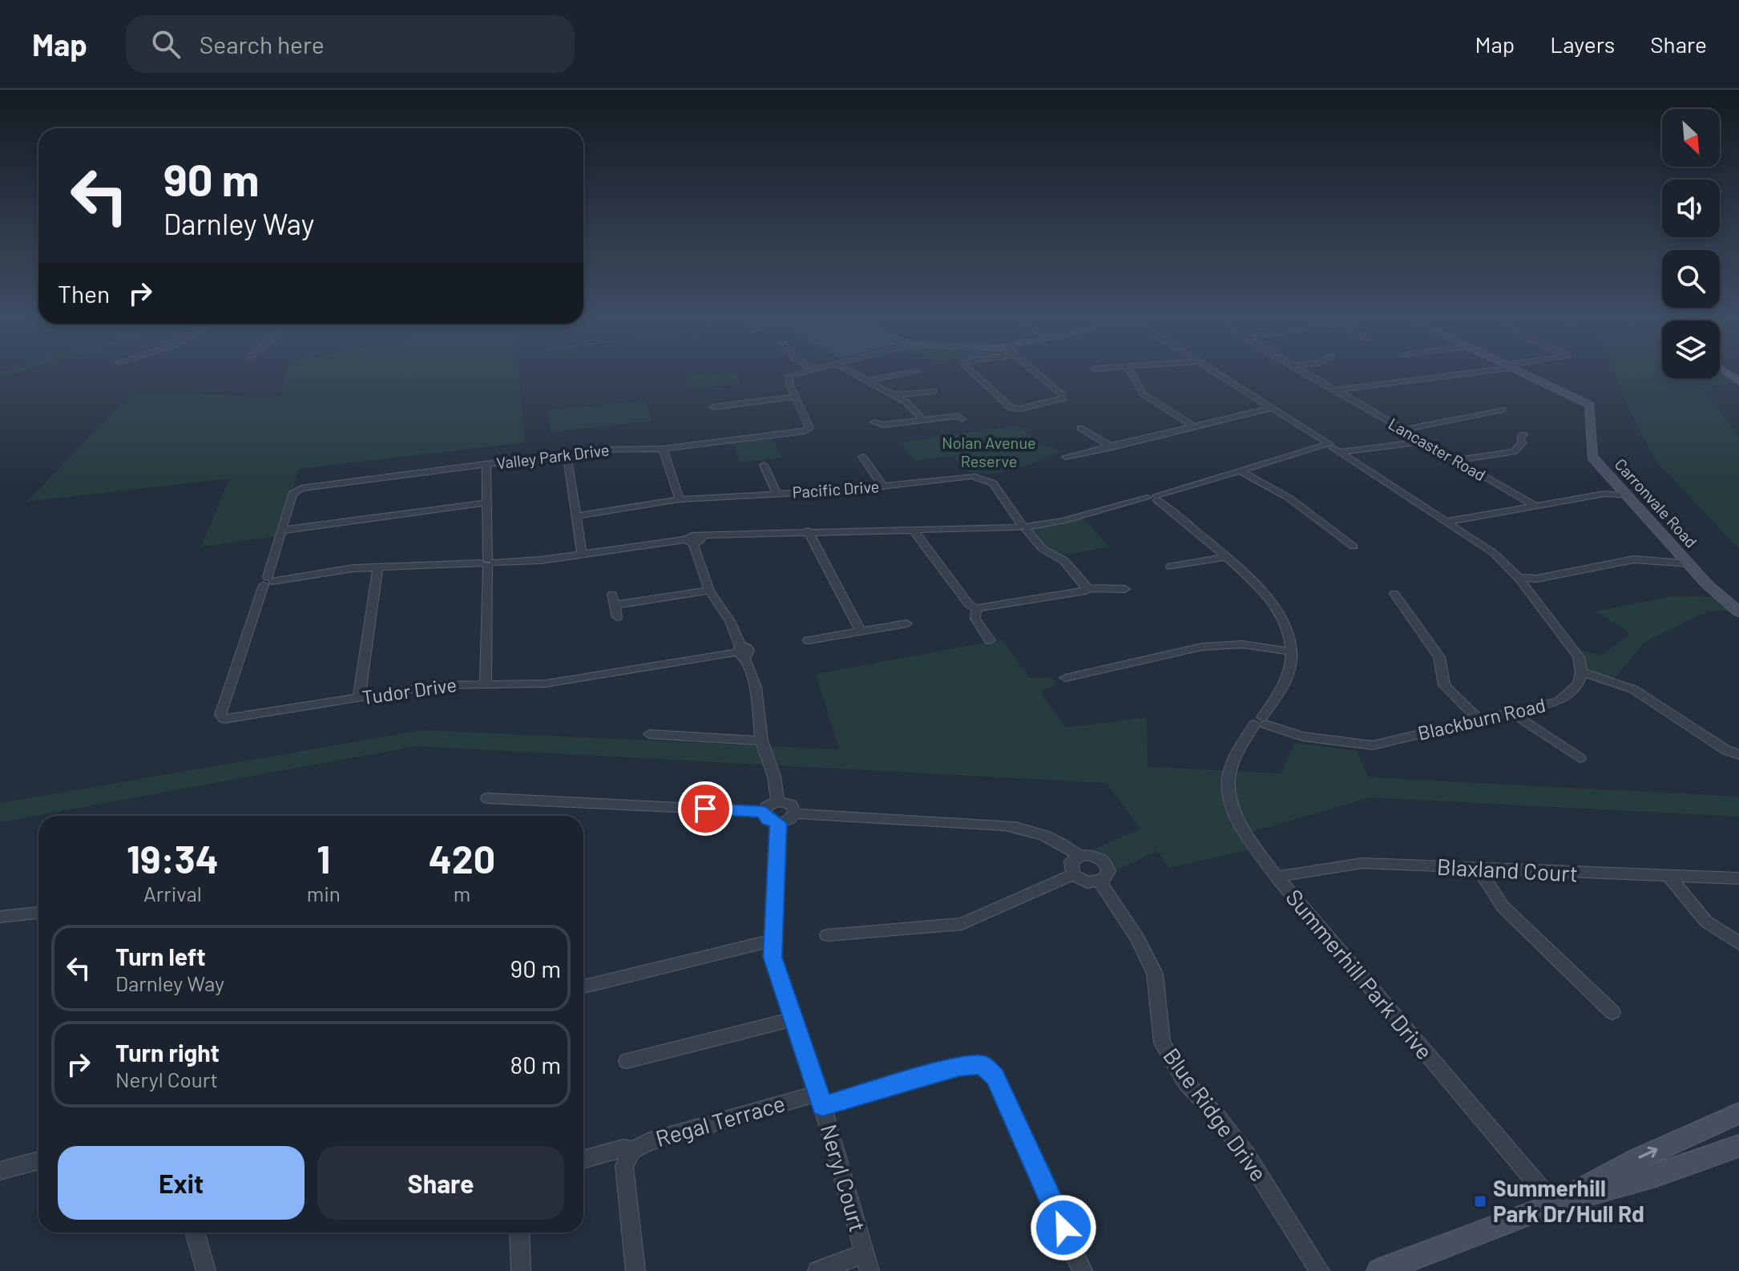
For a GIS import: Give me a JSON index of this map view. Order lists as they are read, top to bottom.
{
  "streets": {
    "street": [
      "Lancaster Road",
      "Valley Park Drive",
      "Pacific Drive",
      "Carronvale Road",
      "Tudor Drive",
      "Blackburn Road",
      "Blaxland Court",
      "Summerhill Park Drive",
      "Blue Ridge Drive",
      "Regal Terrace",
      "Neryl Court"
    ]
  },
  "crossings": [
    ["Valley Park Drive", "Tudor Drive"],
    ["Blackburn Road", "Summerhill Park Drive"],
    ["Blaxland Court", "Summerhill Park Drive"],
    ["Regal Terrace", "Neryl Court"]
  ],
  "parks": ["Nolan Avenue Reserve"],
  "places": {
    "transit": ["Summerhill Park Dr/Hull Rd"]
  },
  "north": "bottom right",
  "page": {
    "header": "Map",
    "search": "Search here",
    "nav": ["Map", "Layers", "Share"],
    "turn": ["90 m", "Darnley Way"],
    "then": "Then",
    "eta": [
      "19:34",
      "Arrival",
      "1",
      "min",
      "420",
      "m"
    ],
    "list": [
      {
        "name": "Turn left",
        "note": "Darnley Way",
        "value": "90 m"
      },
      {
        "name": "Turn right",
        "note": "Neryl Court",
        "value": "80 m"
      }
    ],
    "buttons": ["Exit", "Share"]
  }
}
